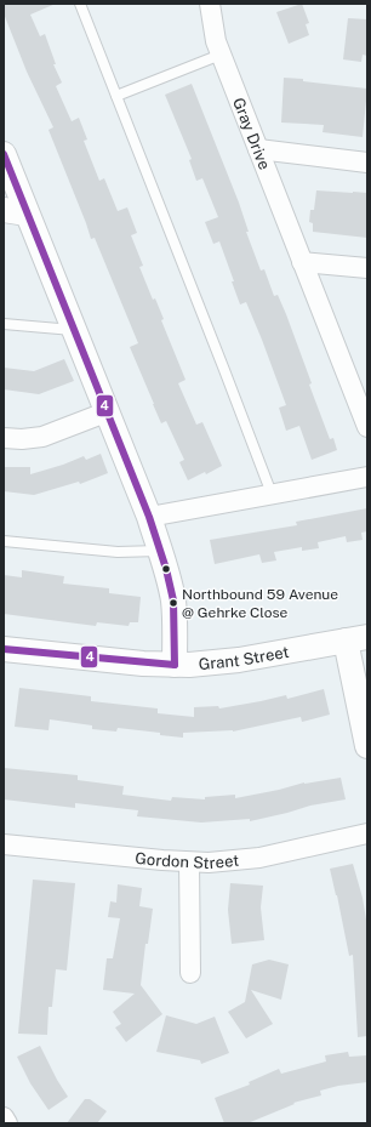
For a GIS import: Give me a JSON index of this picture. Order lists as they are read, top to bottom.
{
  "streets": {
    "street": ["Gray Drive", "Grant Street", "Gordon Street"]
  },
  "places": ["Northbound 59 Avenue @ Gehrke Close"],
  "lines": ["transit line 4"]
}
